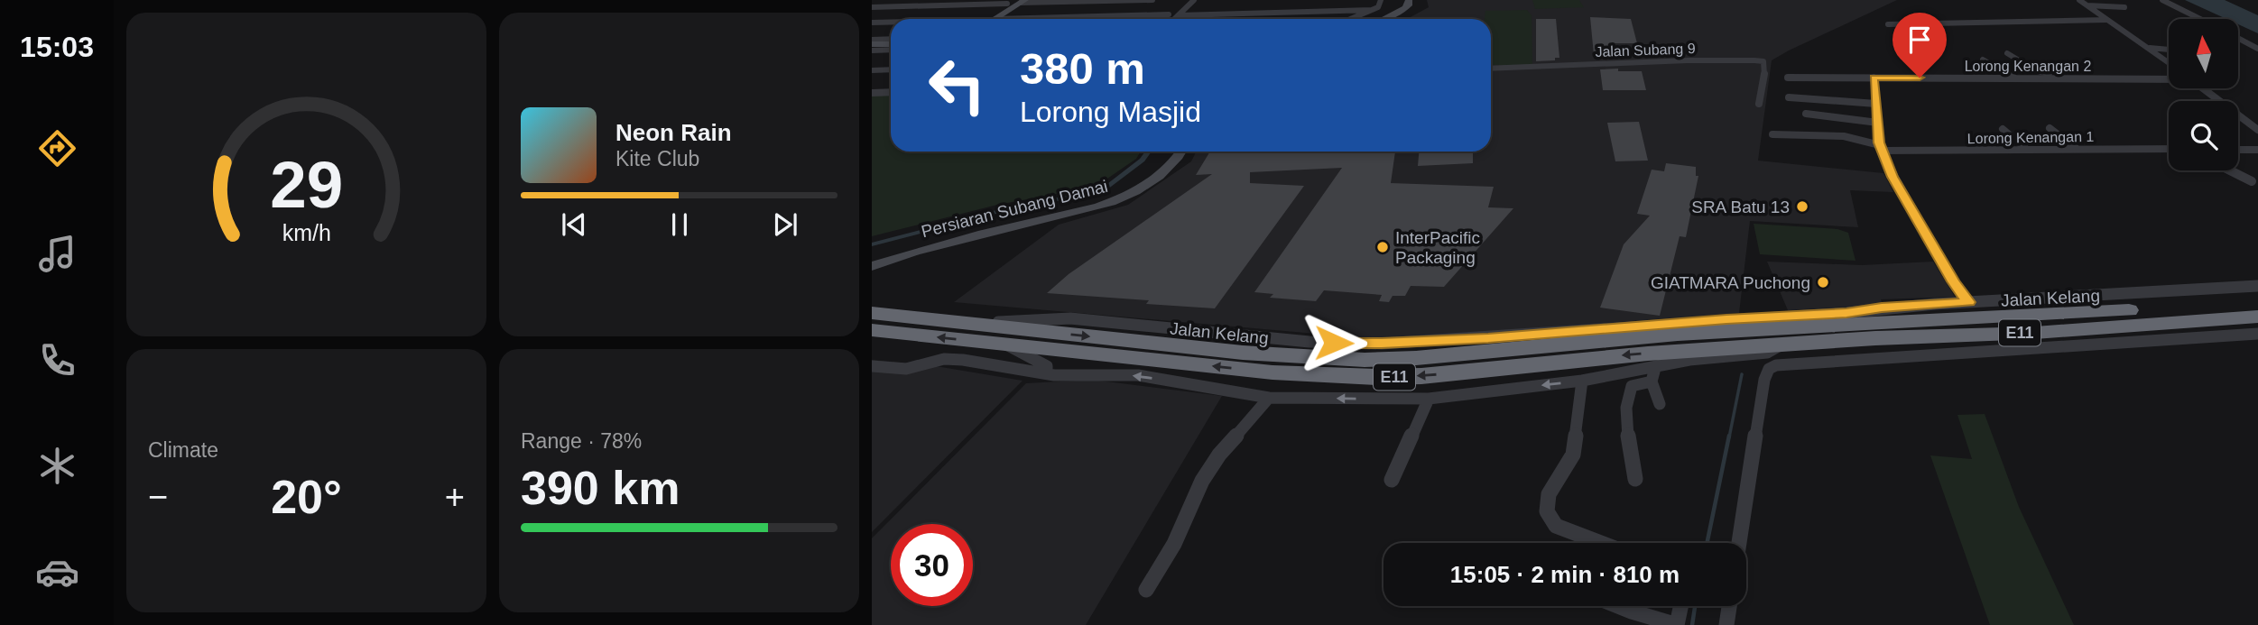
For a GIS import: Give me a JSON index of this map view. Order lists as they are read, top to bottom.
{
  "streets": {
    "highway": ["E11"],
    "street": [
      "Jalan Subang 9",
      "Lorong Kenangan 2",
      "Lorong Kenangan 1",
      "Persiaran Subang Damai",
      "Jalan Kelang"
    ]
  },
  "crossings": [
    ["Jalan Kelang", "E11"]
  ],
  "places": ["SRA Batu 13", "InterPacific Packaging", "GIATMARA Puchong"],
  "north": "top",
  "page": {
    "tabs": "15:03",
    "turn": ["380 m", "Lorong Masjid"],
    "song": ["Neon Rain", "Kite Club"],
    "tile": [
      "Climate",
      ["Range · 78%", "390 km"]
    ],
    "heat": ["−", "20°", "+"],
    "limit": "30",
    "trip": "15:05 · 2 min · 810 m",
    "gauge": ["29", "km/h"]
  }
}
